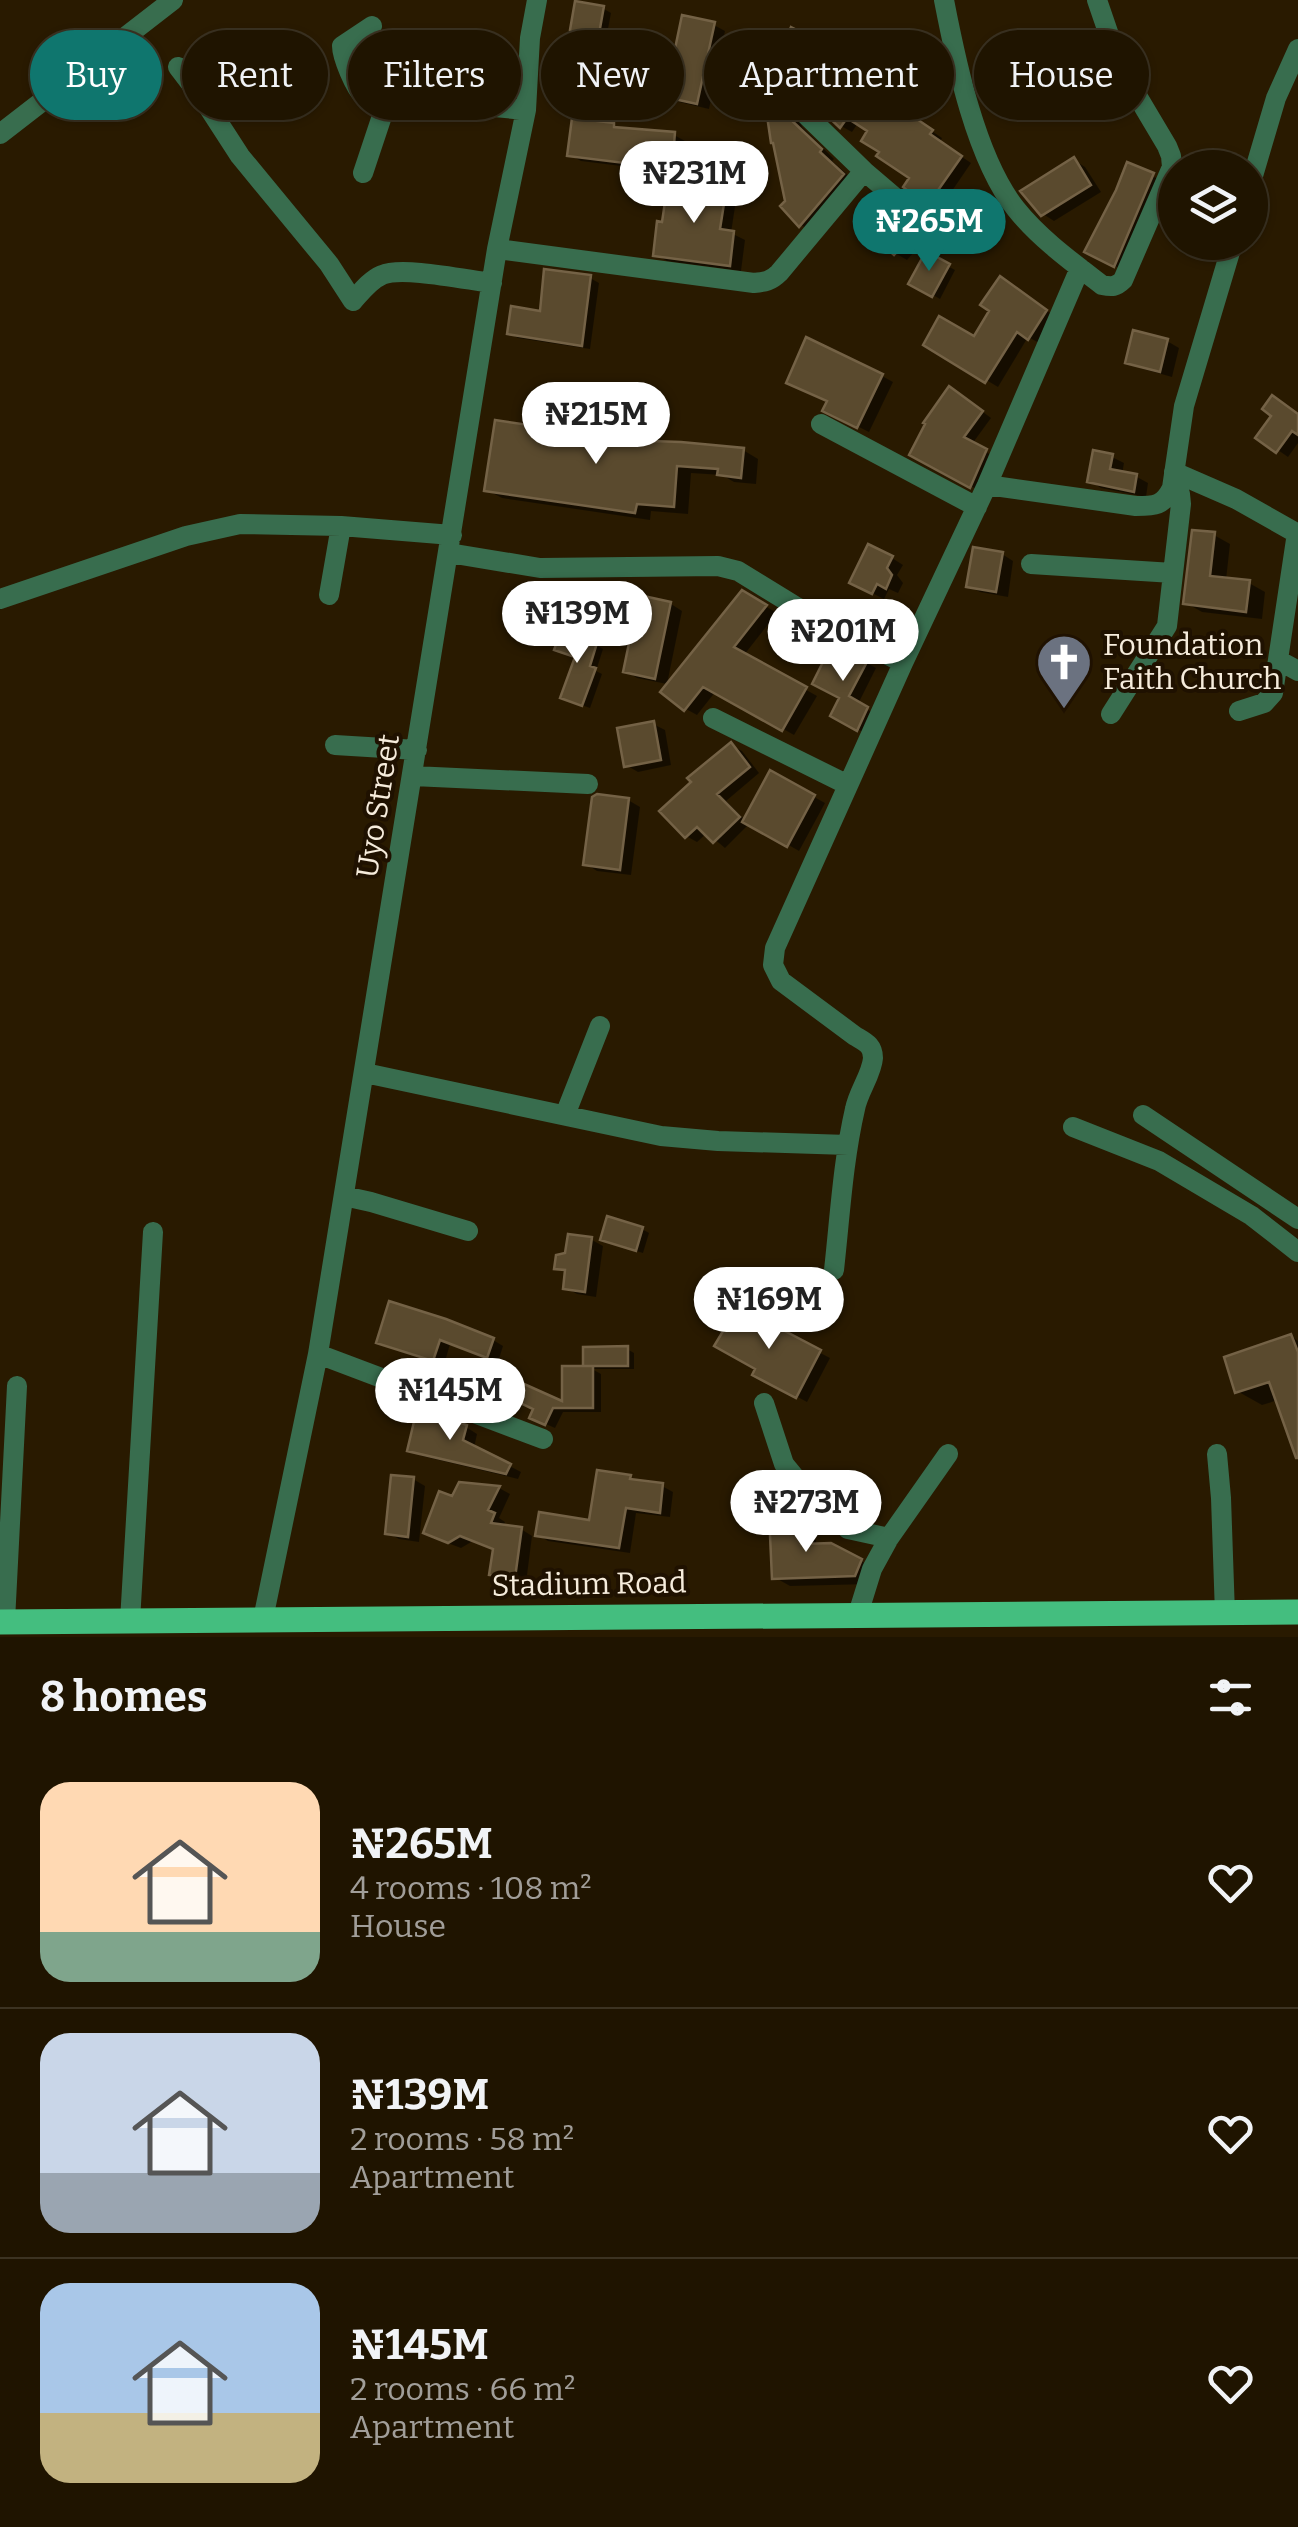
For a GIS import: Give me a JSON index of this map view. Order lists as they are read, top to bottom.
{
  "streets": {
    "main road": ["Stadium Road"],
    "street": ["Uyo Street"]
  },
  "crossings": [
    ["Uyo Street", "Stadium Road"]
  ],
  "places": {
    "church": ["Foundation Faith Church"]
  },
  "page": {
    "chip": [
      "Buy",
      "Rent",
      "Filters",
      "New",
      "Apartment",
      "House"
    ],
    "price": [
      "₦231M",
      "₦265M",
      "₦215M",
      "₦139M",
      "₦201M",
      "₦169M",
      "₦145M",
      "₦273M"
    ],
    "heading": "8 homes",
    "list": [
      {
        "name": "₦265M",
        "note": "4 rooms · 108 m² · House"
      },
      {
        "name": "₦139M",
        "note": "2 rooms · 58 m² · Apartment"
      },
      {
        "name": "₦145M",
        "note": "2 rooms · 66 m² · Apartment"
      }
    ]
  }
}
